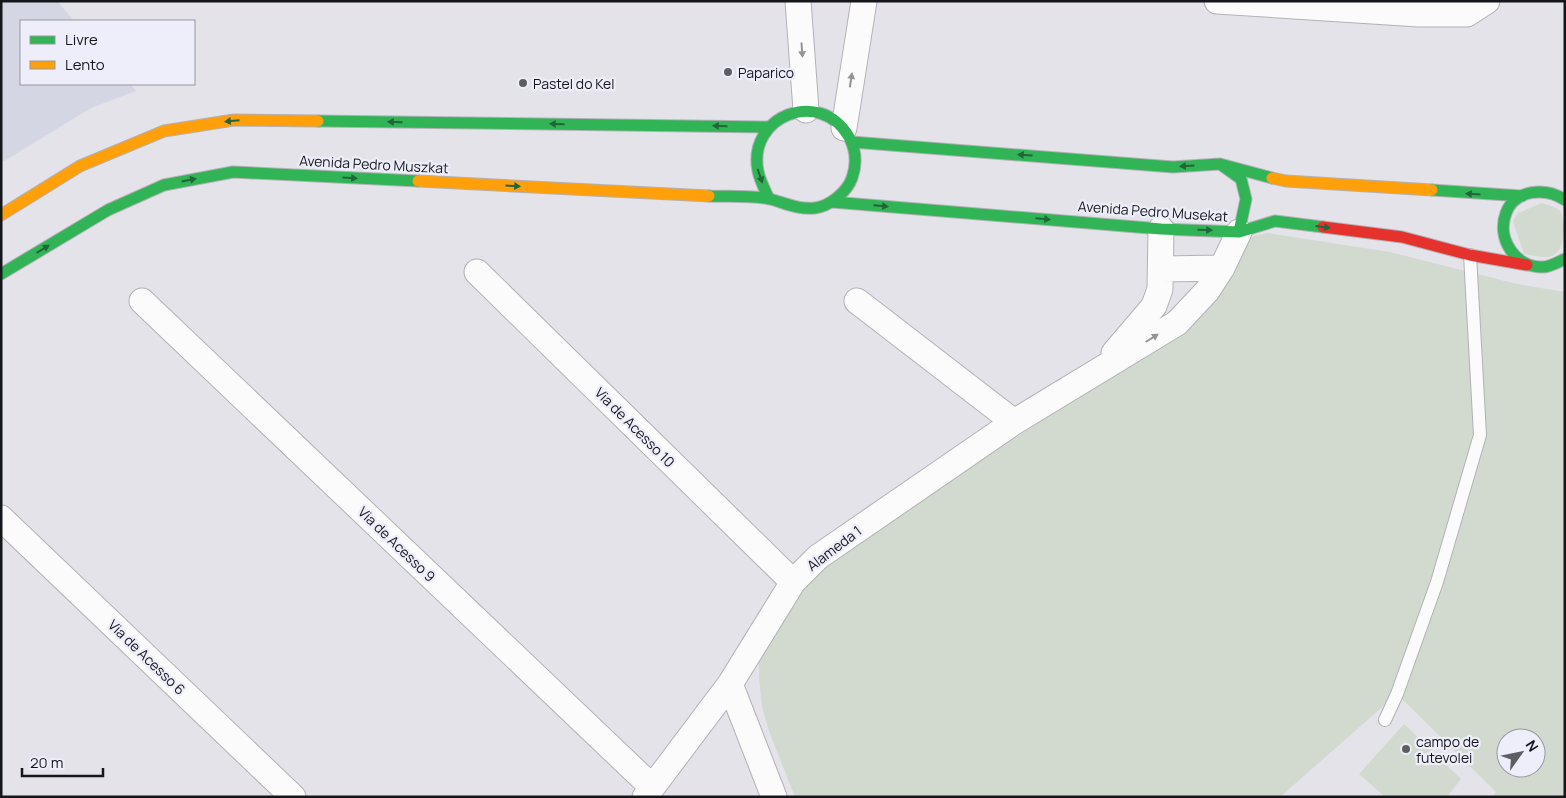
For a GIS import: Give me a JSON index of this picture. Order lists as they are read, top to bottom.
{
  "streets": {
    "street": [
      "Avenida Pedro Muszkat",
      "Avenida Pedro Musekat",
      "Via de Acesso 10",
      "Via de Acesso 9",
      "Alameda 1",
      "Via de Acesso 6"
    ]
  },
  "crossings": [
    ["Avenida Pedro Muszkat", "Avenida Pedro Musekat"],
    ["Avenida Pedro Musekat", "Alameda 1"],
    ["Via de Acesso 10", "Alameda 1"],
    ["Via de Acesso 9", "Alameda 1"]
  ],
  "places": ["Paparico", "Pastel do Kel", "campo de futevolei"],
  "legend": ["Livre", "Lento"],
  "scale_bar": "20 m",
  "north": "top right"
}
